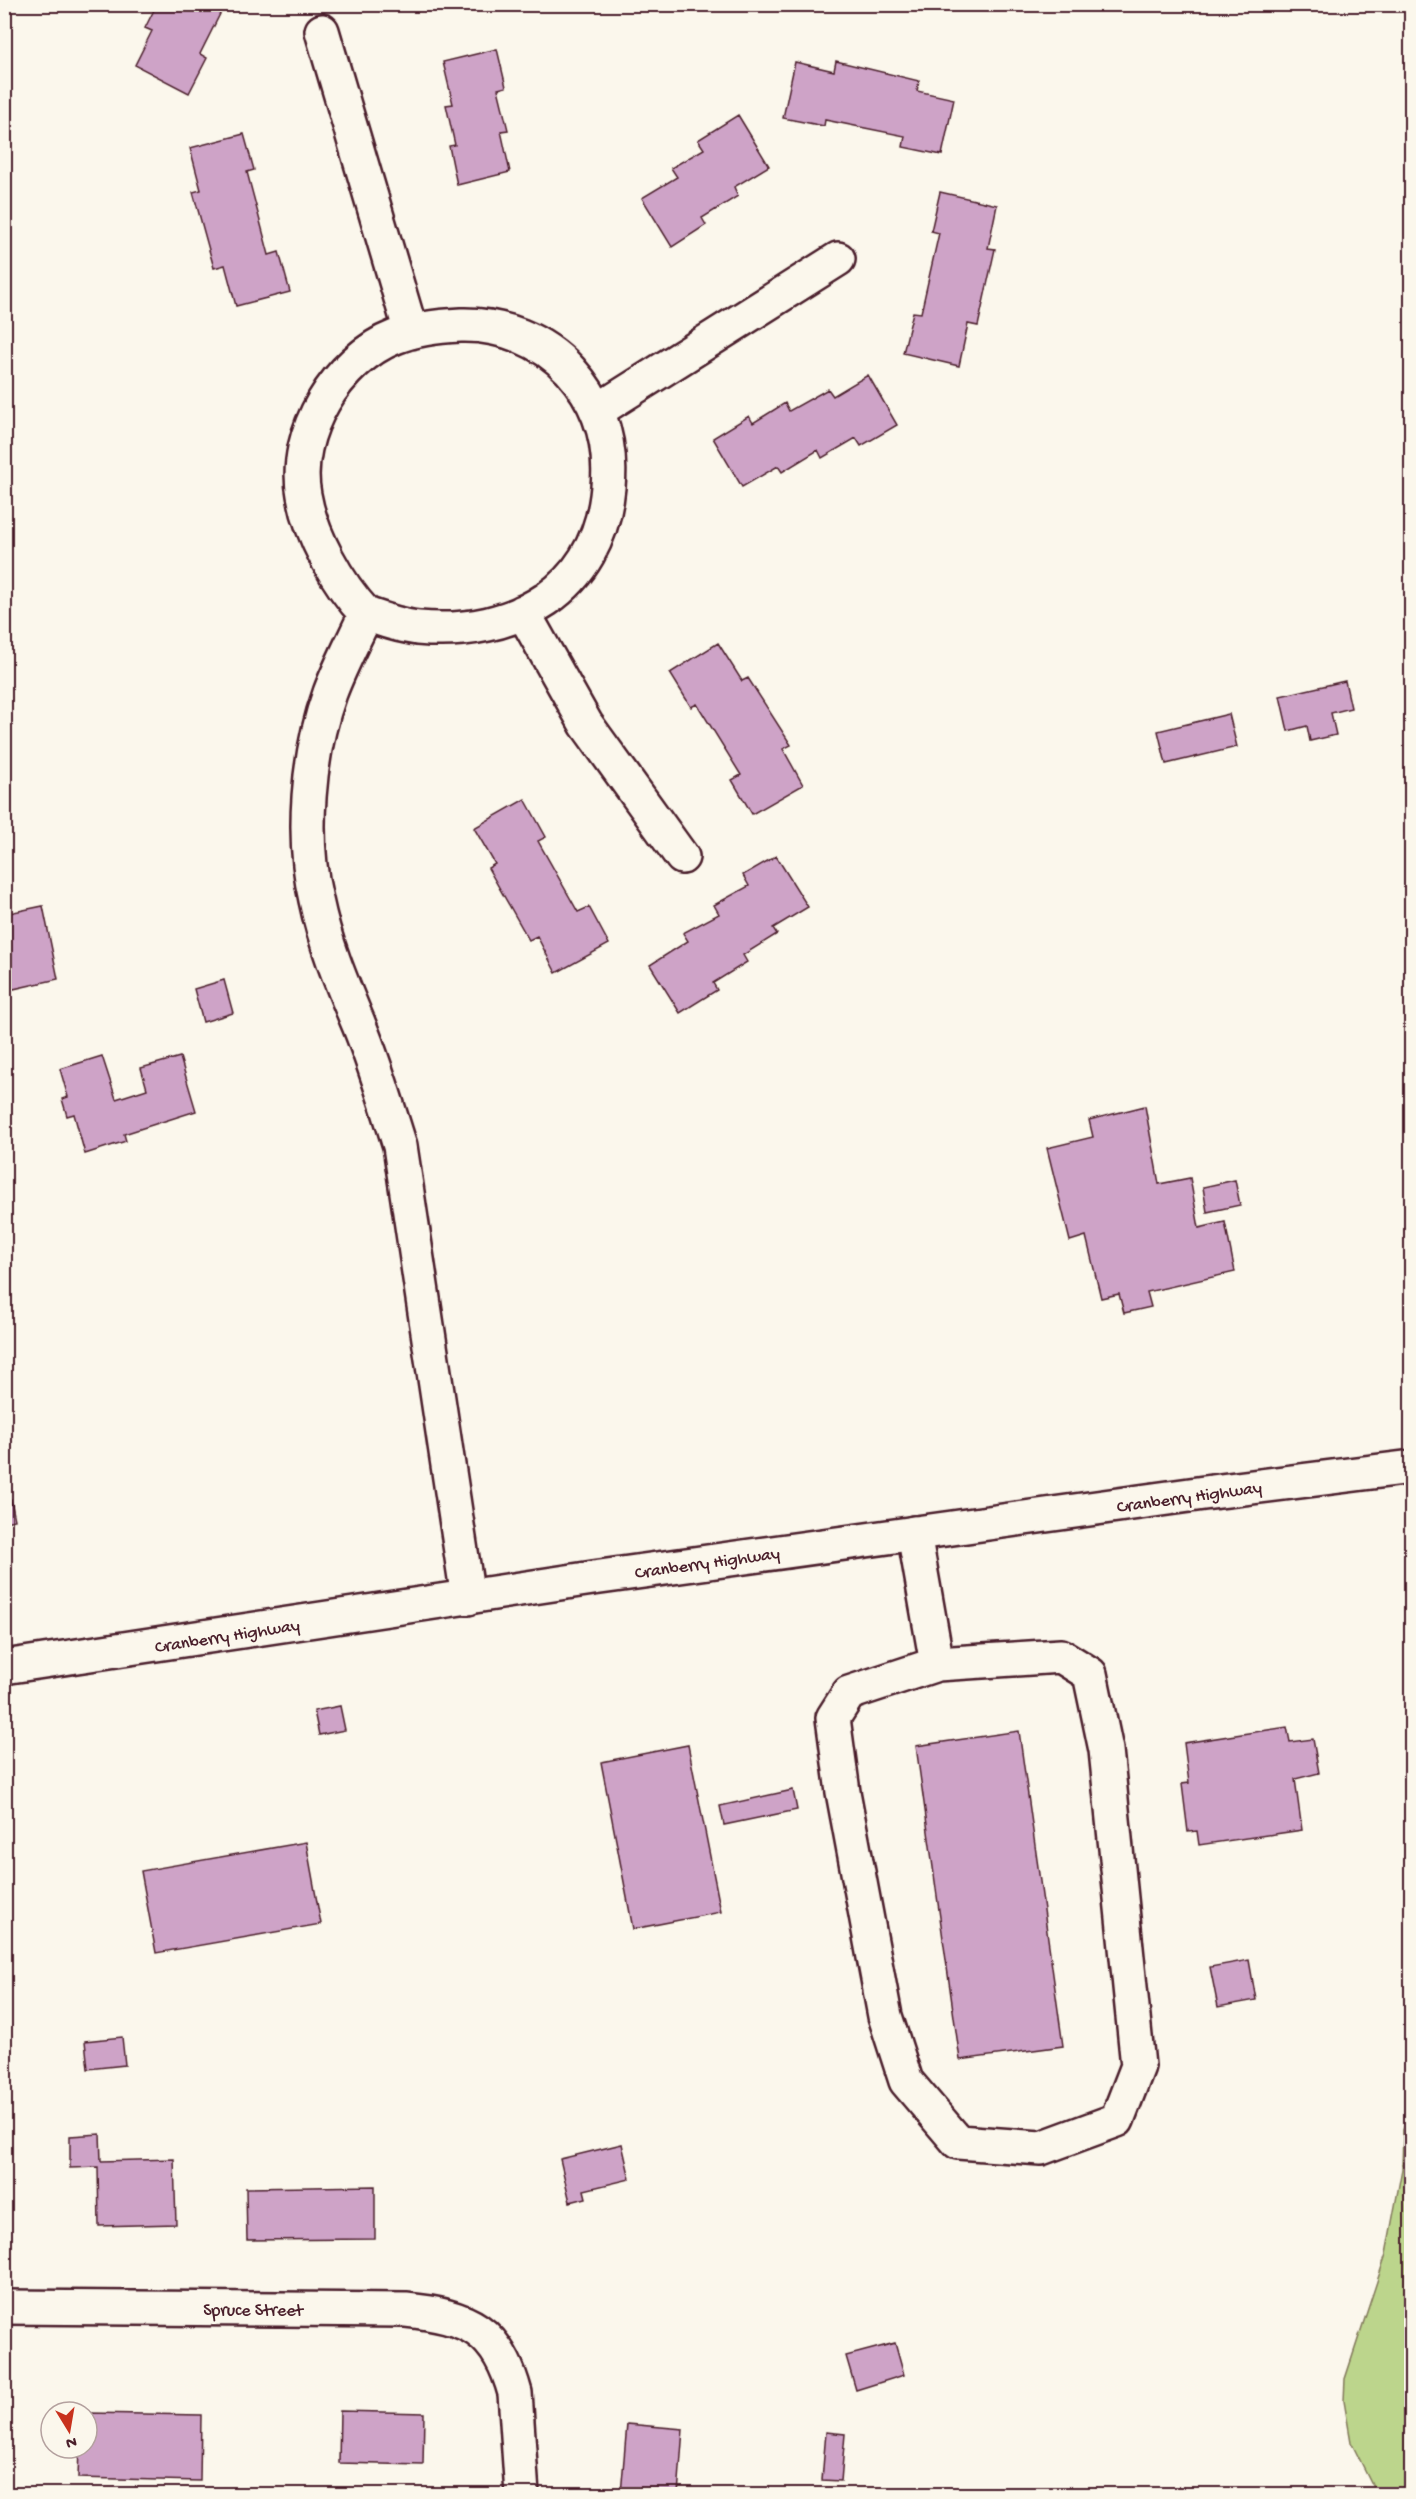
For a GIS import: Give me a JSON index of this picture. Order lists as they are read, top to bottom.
{
  "streets": {
    "main road": ["Cranberry Highway", "Spruce Street"]
  },
  "north": "bottom"
}
